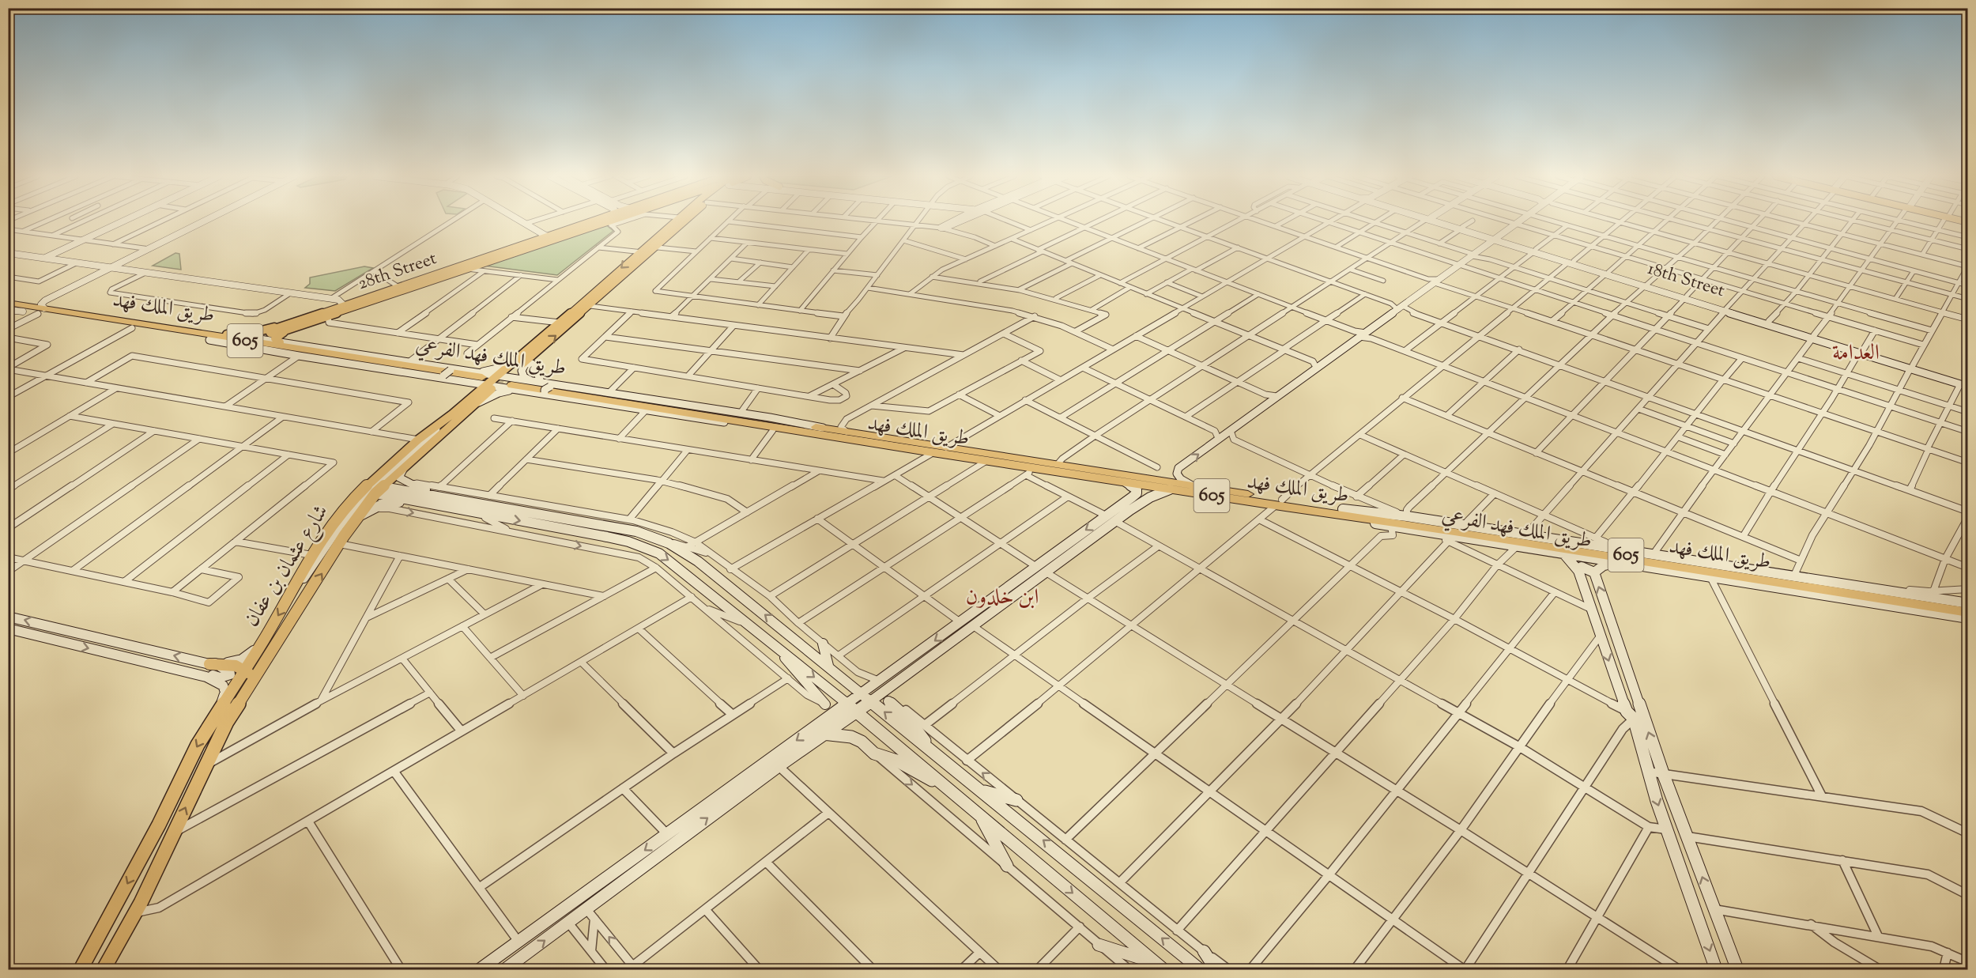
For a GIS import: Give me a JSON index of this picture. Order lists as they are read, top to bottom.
{
  "streets": {
    "highway": ["طريق الملك فهد", "605"],
    "main road": ["28th Street", "شارع عثمان بن عفان"],
    "street": ["18th Street", "طريق الملك فهد الفرعي"]
  },
  "crossings": [
    ["طريق الملك فهد", "طريق الملك فهد الفرعي"],
    ["طريق الملك فهد", "شارع عثمان بن عفان"],
    ["طريق الملك فهد الفرعي", "شارع عثمان بن عفان"]
  ],
  "districts": ["العدامة", "ابن خلدون"]
}
